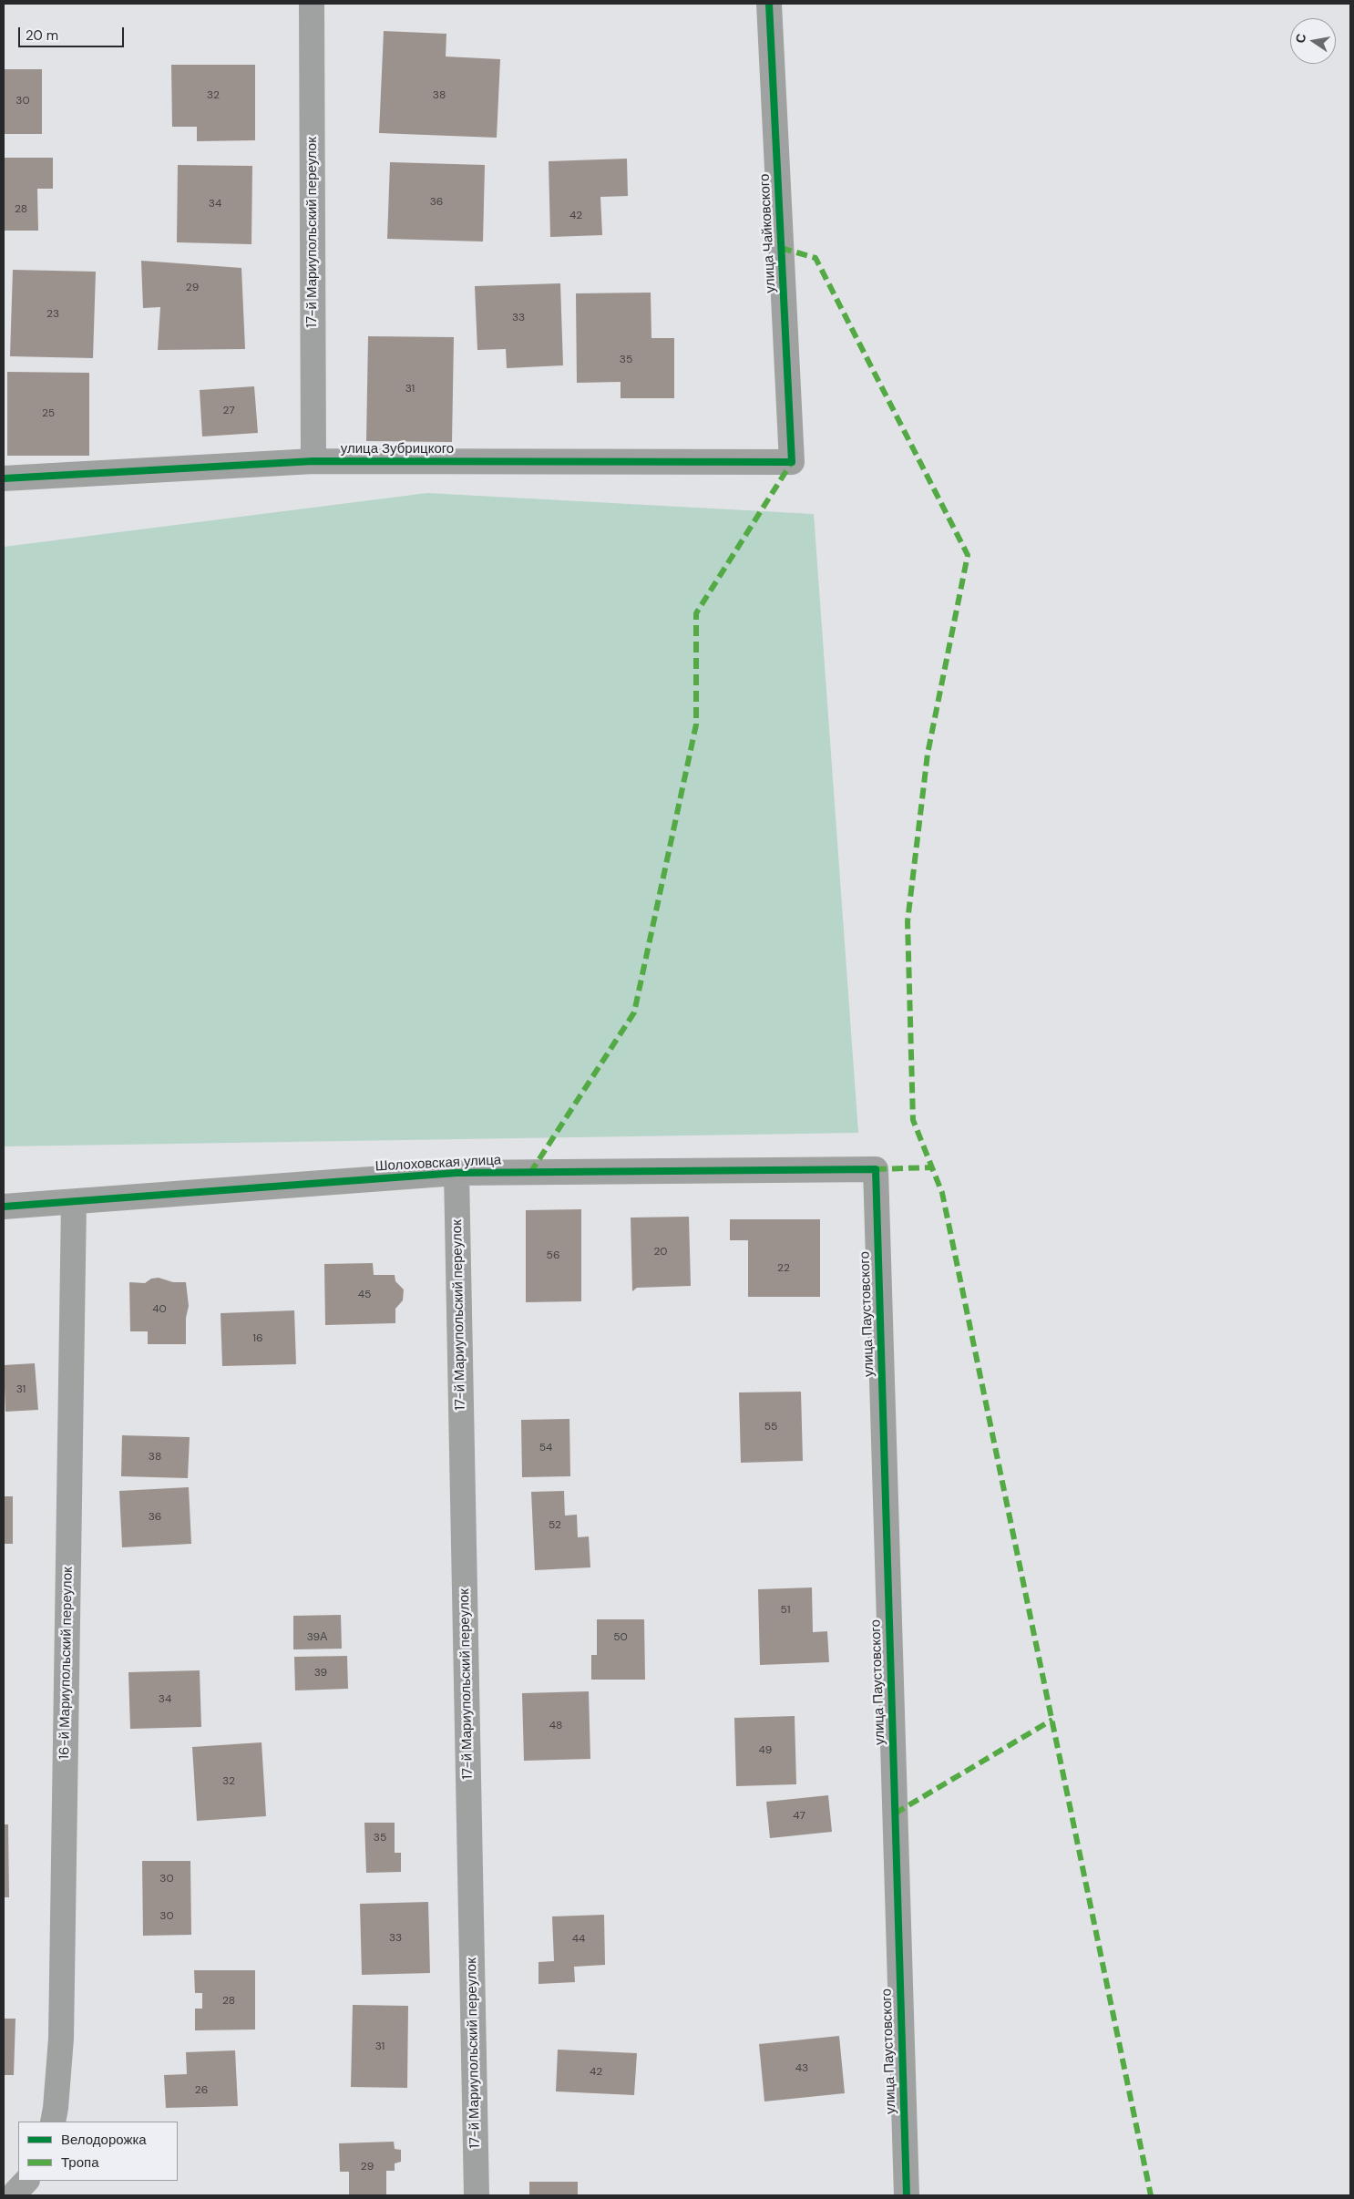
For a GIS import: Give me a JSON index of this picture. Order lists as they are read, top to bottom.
{
  "streets": {
    "street": [
      "17-й Мариупольский переулок",
      "улица Чайковского",
      "улица Зубрицкого",
      "Шолоховская улица",
      "улица Паустовского",
      "16-й Мариупольский переулок"
    ]
  },
  "crossings": [
    ["17-й Мариупольский переулок", "улица Зубрицкого"],
    ["17-й Мариупольский переулок", "Шолоховская улица"],
    ["улица Чайковского", "улица Зубрицкого"],
    ["Шолоховская улица", "улица Паустовского"],
    ["Шолоховская улица", "16-й Мариупольский переулок"]
  ],
  "house_numbers": [
    "32",
    "38",
    "30",
    "36",
    "34",
    "28",
    "42",
    "29",
    "23",
    "33",
    "35",
    "31",
    "27",
    "25",
    "20",
    "56",
    "22",
    "45",
    "40",
    "16",
    "31",
    "55",
    "54",
    "38",
    "36",
    "52",
    "51",
    "39А",
    "50",
    "39",
    "34",
    "48",
    "49",
    "32",
    "47",
    "35",
    "30",
    "30",
    "33",
    "44",
    "28",
    "31",
    "43",
    "42",
    "26",
    "29"
  ],
  "legend": ["Велодорожка", "Тропа"],
  "scale_bar": "20 m",
  "north": "left"
}
